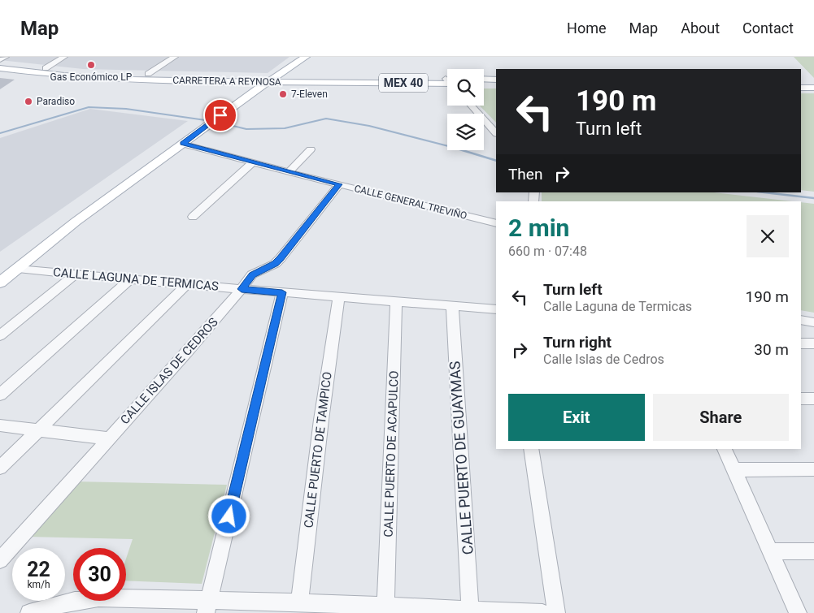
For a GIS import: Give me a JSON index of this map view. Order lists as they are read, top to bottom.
{
  "streets": {
    "main road": ["CARRETERA A REYNOSA", "MEX 40"],
    "street": [
      "CALLE GENERAL TREVIÑO",
      "CALLE LAGUNA DE TERMICAS",
      "CALLE ISLAS DE CEDROS",
      "CALLE PUERTO DE TAMPICO",
      "CALLE PUERTO DE ACAPULCO",
      "CALLE PUERTO DE GUAYMAS"
    ]
  },
  "crossings": [
    ["CALLE GENERAL TREVIÑO", "CALLE ISLAS DE CEDROS"],
    ["CALLE LAGUNA DE TERMICAS", "CALLE ISLAS DE CEDROS"],
    ["CALLE LAGUNA DE TERMICAS", "CALLE PUERTO DE TAMPICO"],
    ["CALLE LAGUNA DE TERMICAS", "CALLE PUERTO DE ACAPULCO"],
    ["CALLE LAGUNA DE TERMICAS", "CALLE PUERTO DE GUAYMAS"]
  ],
  "places": ["Gas Económico LP", "7-Eleven", "Paradiso"],
  "page": {
    "header": "Map",
    "nav": [
      "Home",
      "Map",
      "About",
      "Contact"
    ],
    "turn": ["190 m", "Turn left"],
    "then": "Then",
    "heading": ["2 min", "660 m · 07:48"],
    "list": [
      {
        "name": "Turn left",
        "note": "Calle Laguna de Termicas",
        "value": "190 m"
      },
      {
        "name": "Turn right",
        "note": "Calle Islas de Cedros",
        "value": "30 m"
      }
    ],
    "buttons": ["Exit", "Share"],
    "speed": "22 km/h",
    "limit": "30"
  }
}
